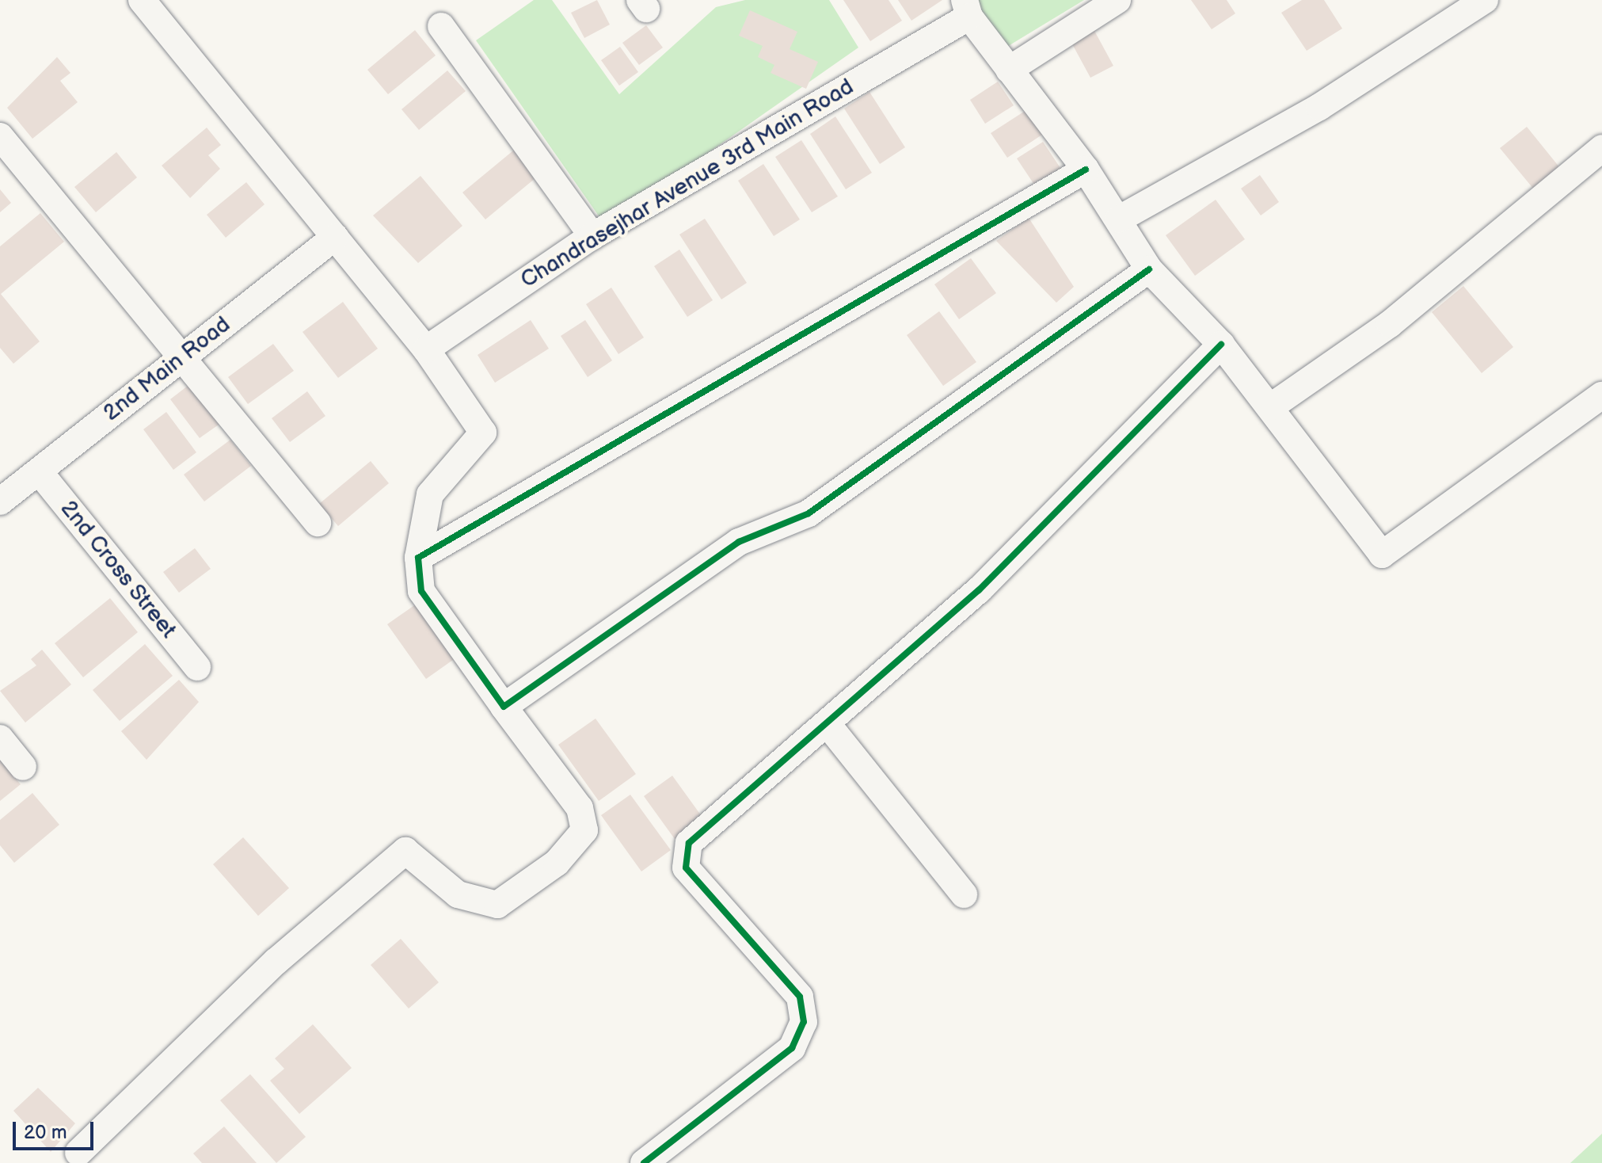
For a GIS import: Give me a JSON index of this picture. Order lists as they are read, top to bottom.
{
  "streets": {
    "street": ["Chandrasejhar Avenue 3rd Main Road", "2nd Main Road", "2nd Cross Street"]
  },
  "crossings": [
    ["2nd Main Road", "2nd Cross Street"]
  ],
  "scale_bar": "20 m"
}
